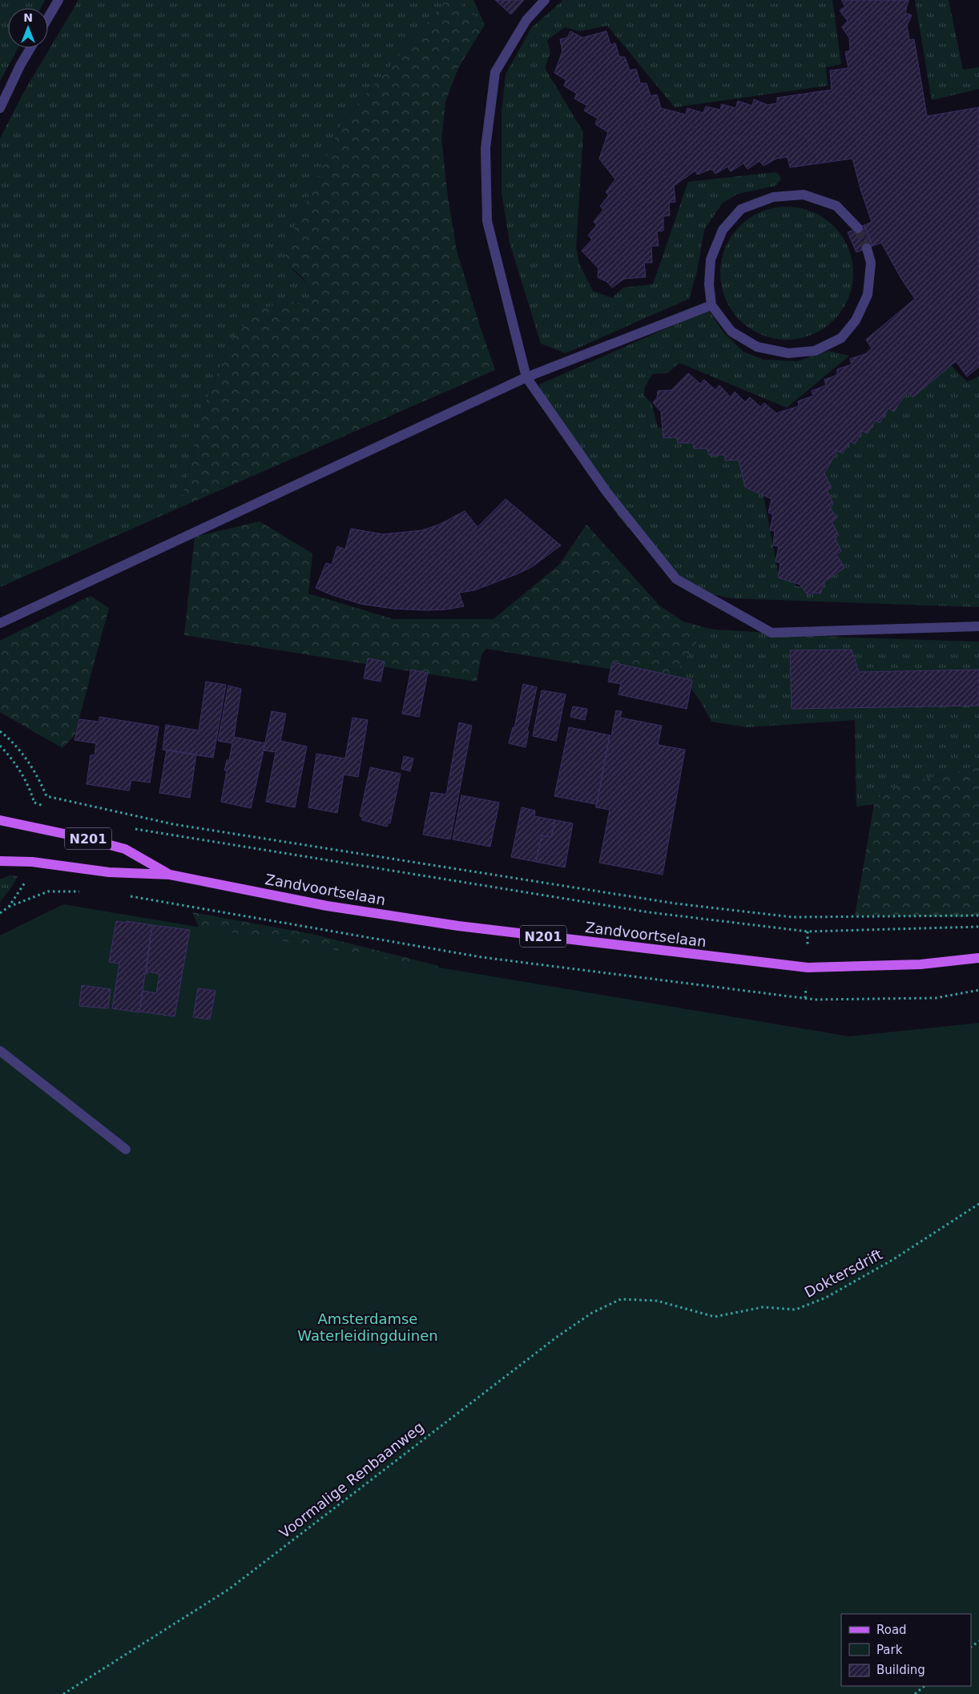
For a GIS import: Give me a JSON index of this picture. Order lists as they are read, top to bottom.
{
  "streets": {
    "main road": ["N201", "Zandvoortselaan"],
    "path": ["Doktersdrift", "Voormalige Renbaanweg"]
  },
  "crossings": [
    ["Doktersdrift", "Voormalige Renbaanweg"]
  ],
  "parks": ["Amsterdamse Waterleidingduinen"],
  "legend": ["Road", "Park", "Building"],
  "north": "top"
}
